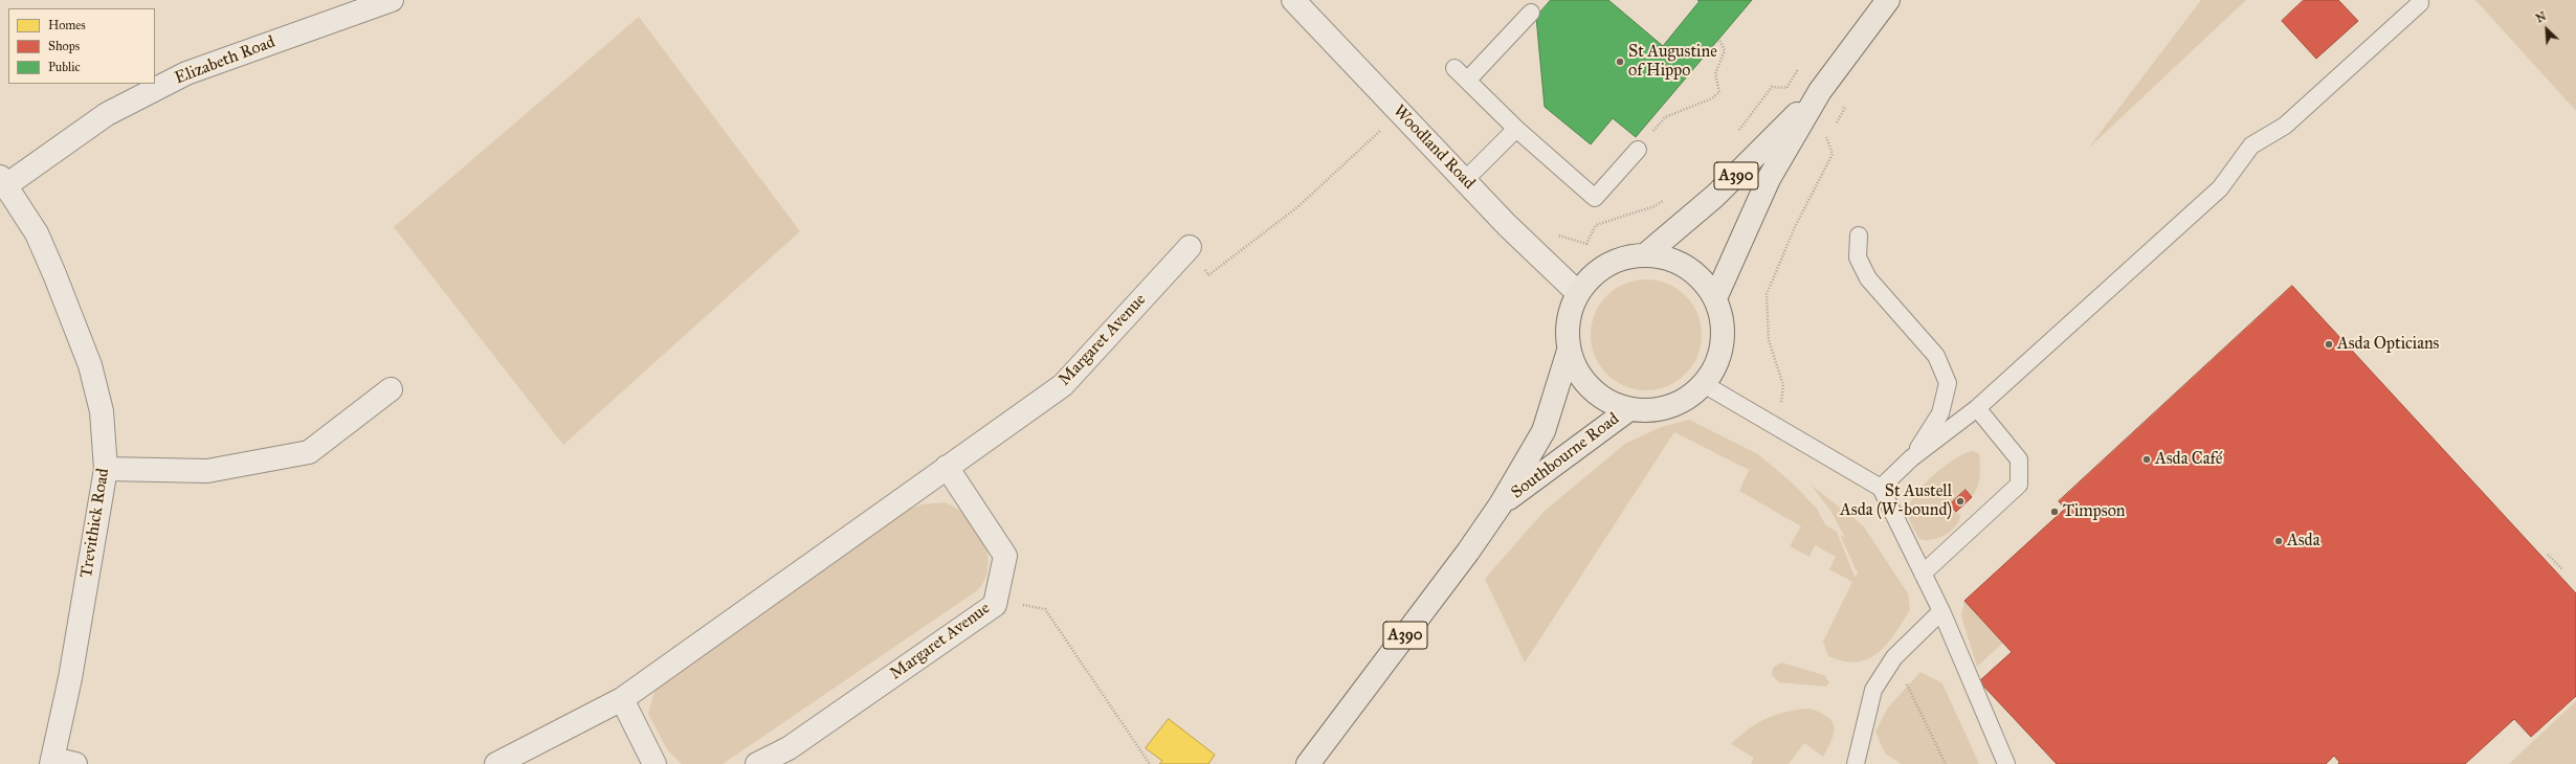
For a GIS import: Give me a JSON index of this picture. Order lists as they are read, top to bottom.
{
  "streets": {
    "highway": ["A390", "Southbourne Road"],
    "street": [
      "Elizabeth Road",
      "Woodland Road",
      "Margaret Avenue",
      "Trevithick Road"
    ]
  },
  "crossings": [
    ["Elizabeth Road", "Trevithick Road"],
    ["Woodland Road", "A390"],
    ["A390", "Southbourne Road"]
  ],
  "places": [
    "St Augustine of Hippo",
    "Asda Opticians",
    "Asda Café",
    "St Austell Asda (W-bound)",
    "Timpson",
    "Asda"
  ],
  "legend": ["Homes", "Shops", "Public"],
  "north": "top left"
}
